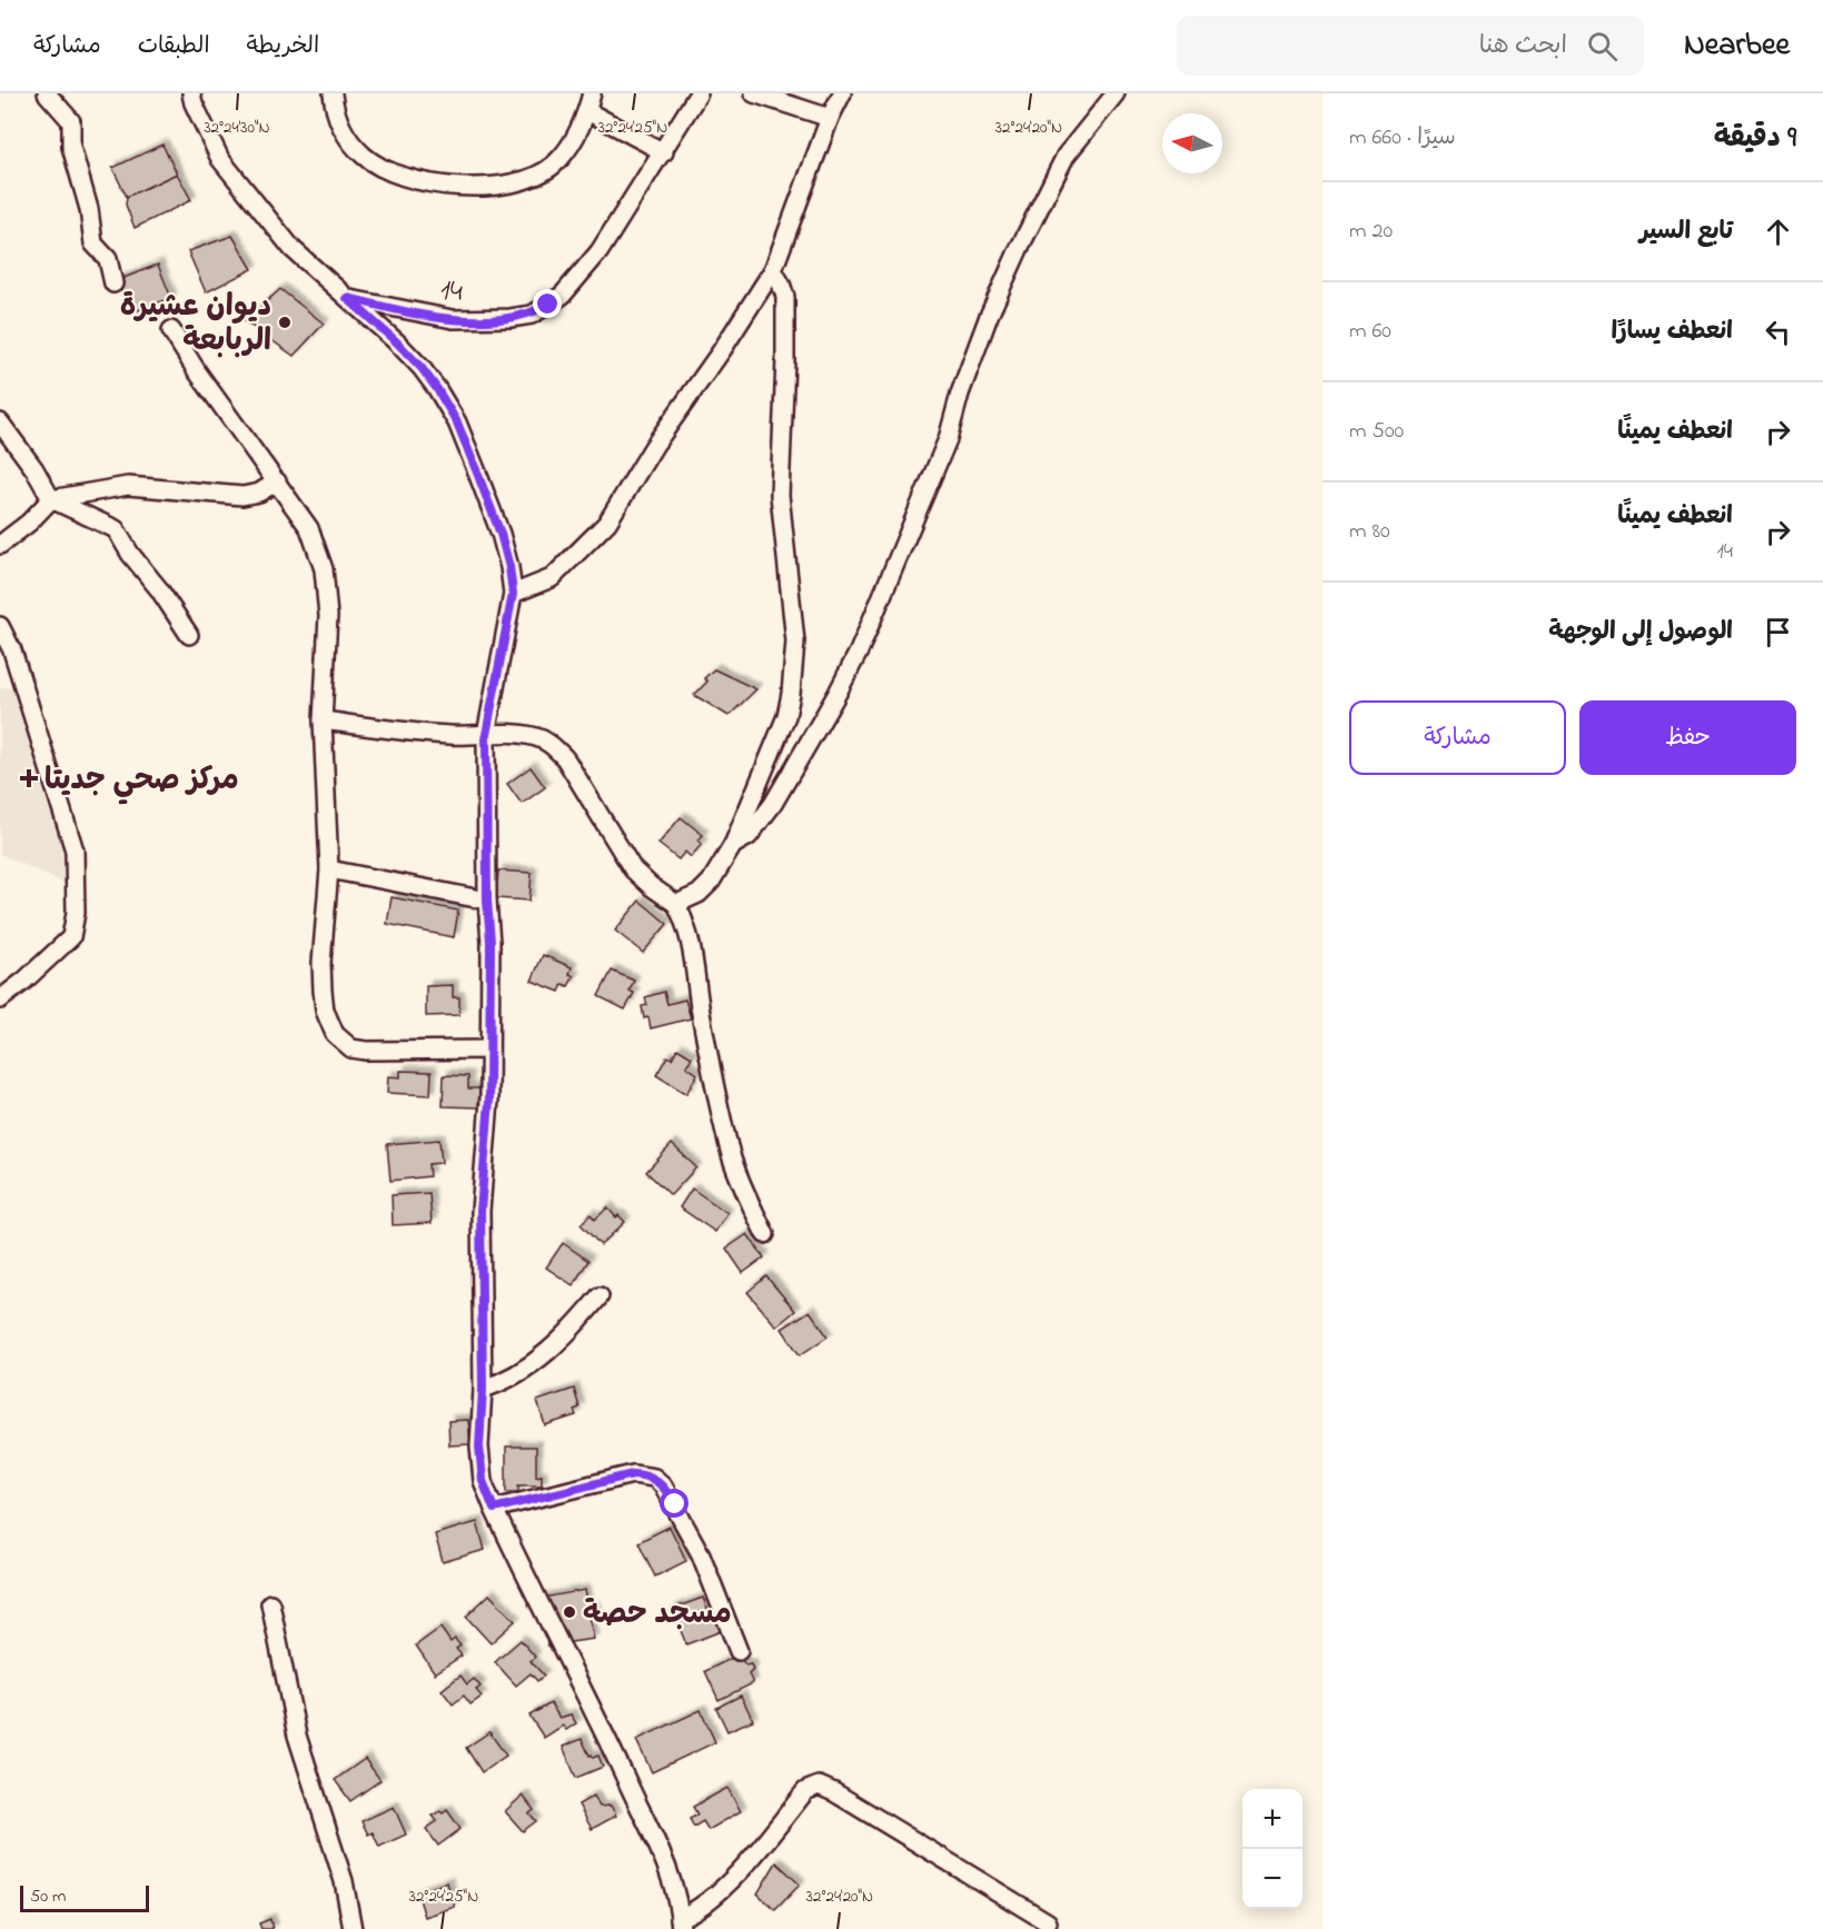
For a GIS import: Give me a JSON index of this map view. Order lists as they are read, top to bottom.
{
  "streets": {
    "street": ["14"]
  },
  "places": {
    "other": ["ديوان عشيرة الربابعة", "مسجد حصة"],
    "health": ["مركز صحي جديتا"]
  },
  "scale_bar": "50 m",
  "north": "left",
  "page": {
    "header": "Nearbee",
    "search": "ابحث هنا",
    "nav": ["الخريطة", "الطبقات", "مشاركة"],
    "heading": ["9 دقيقة", "سيرًا · 660 m"],
    "list": [
      ["تابع السير", "20 m"],
      ["انعطف يسارًا", "60 m"],
      ["انعطف يمينًا", "500 m"],
      ["انعطف يمينًا", "14", "80 m"],
      "الوصول إلى الوجهة"
    ],
    "buttons": ["حفظ", "مشاركة"],
    "map_buttons": ["+", "−"],
    "scale": "50 m"
  },
  "coordinates": ["32°24'30\"N", "32°24'25\"N", "32°24'20\"N"]
}
